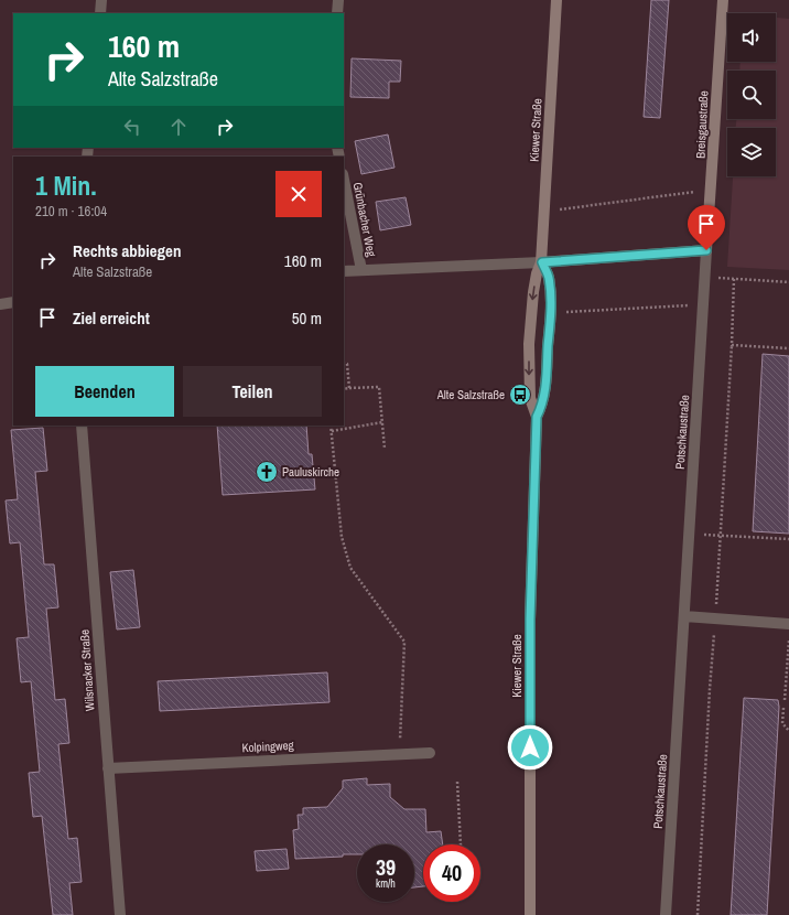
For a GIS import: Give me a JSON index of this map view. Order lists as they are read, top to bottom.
{
  "streets": {
    "street": [
      "Breisgaustraße",
      "Kiewer Straße",
      "Grünbacher Weg",
      "Potschkaustraße",
      "Wilsnacker Straße",
      "Kolpingweg"
    ]
  },
  "crossings": [
    ["Breisgaustraße", "Potschkaustraße"],
    ["Wilsnacker Straße", "Kolpingweg"]
  ],
  "places": {
    "bus stop": ["Alte Salzstraße"],
    "church": ["Pauluskirche"]
  },
  "page": {
    "turn": ["160 m", "Alte Salzstraße"],
    "heading": ["1 Min.", "210 m · 16:04"],
    "list": [
      {
        "name": "Rechts abbiegen",
        "note": "Alte Salzstraße",
        "value": "160 m"
      },
      {
        "name": "Ziel erreicht",
        "value": "50 m"
      }
    ],
    "buttons": ["Beenden", "Teilen"],
    "speed": "39 km/h",
    "limit": "40"
  }
}
